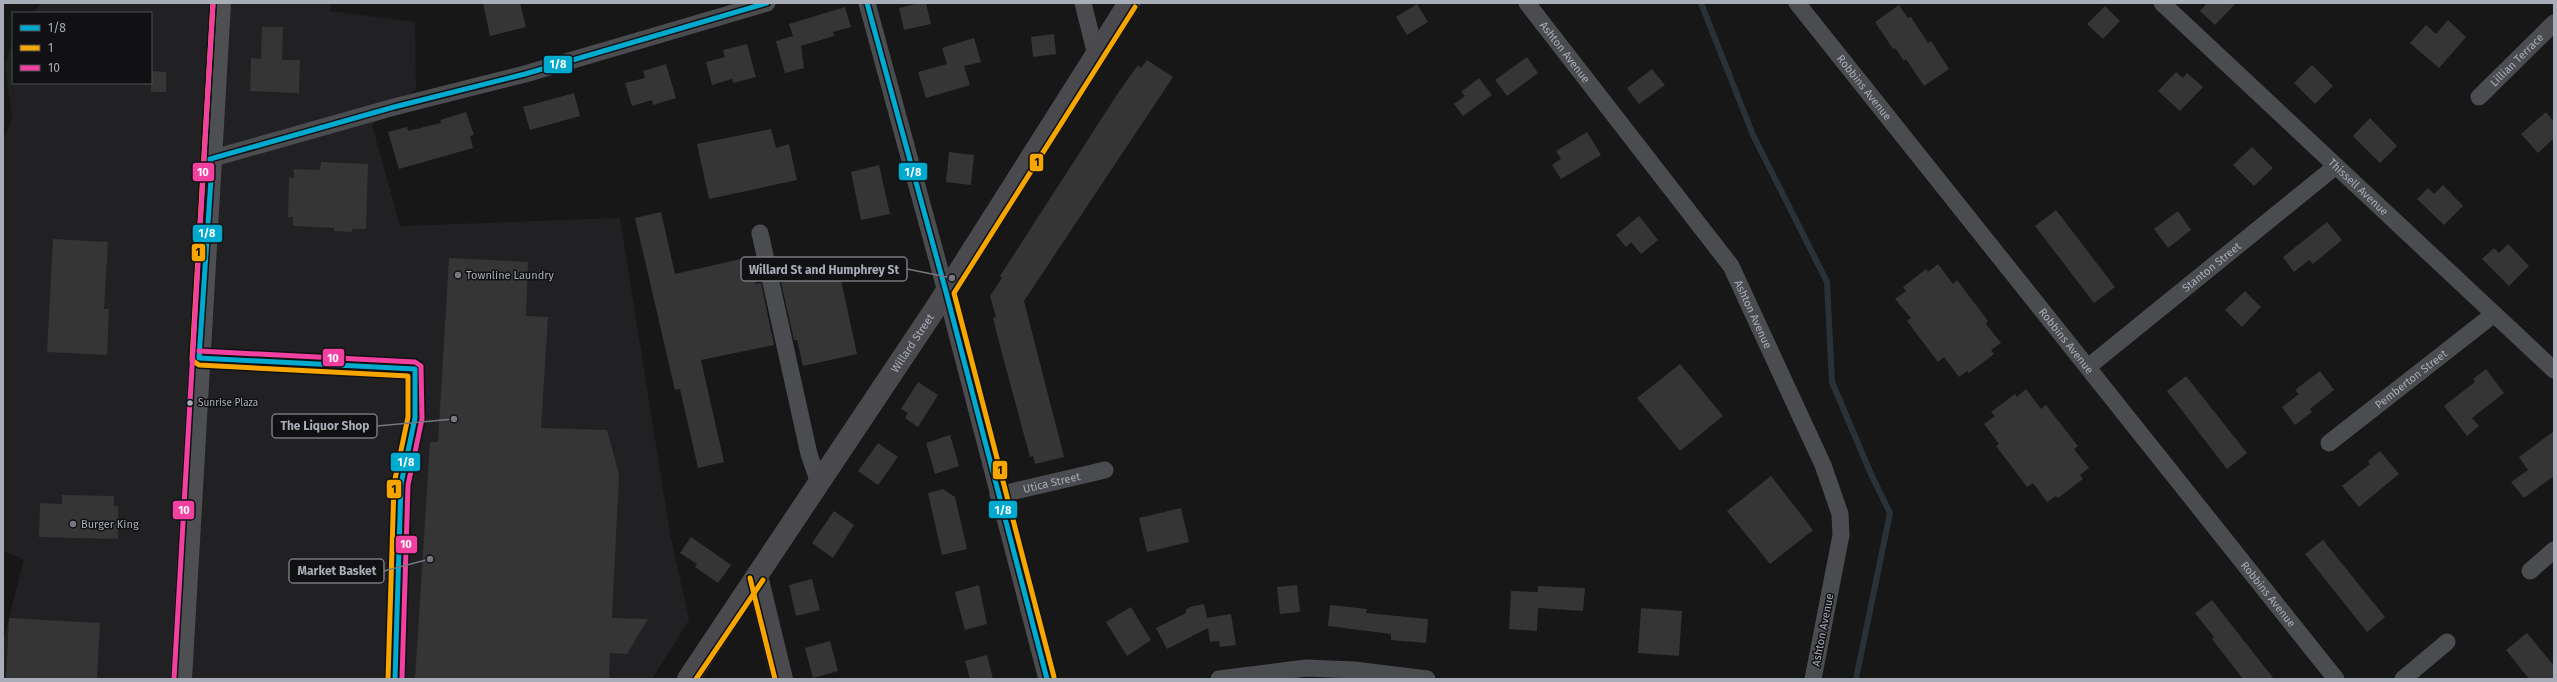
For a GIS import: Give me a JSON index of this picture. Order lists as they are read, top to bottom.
{
  "streets": {
    "main road": ["Willard Street"],
    "street": [
      "Ashton Avenue",
      "Lillian Terrace",
      "Robbins Avenue",
      "Thissell Avenue",
      "Stanton Street",
      "Pemberton Street",
      "Utica Street"
    ]
  },
  "crossings": [
    ["Robbins Avenue", "Stanton Street"],
    ["Thissell Avenue", "Stanton Street"],
    ["Thissell Avenue", "Pemberton Street"]
  ],
  "places": [
    "Townline Laundry",
    "Willard St and Humphrey St",
    "Sunrise Plaza",
    "The Liquor Shop",
    "Burger King",
    "Market Basket"
  ],
  "lines": ["transit line 1/8", "transit line 1", "transit line 10"],
  "legend": ["1/8", "1", "10"]
}
